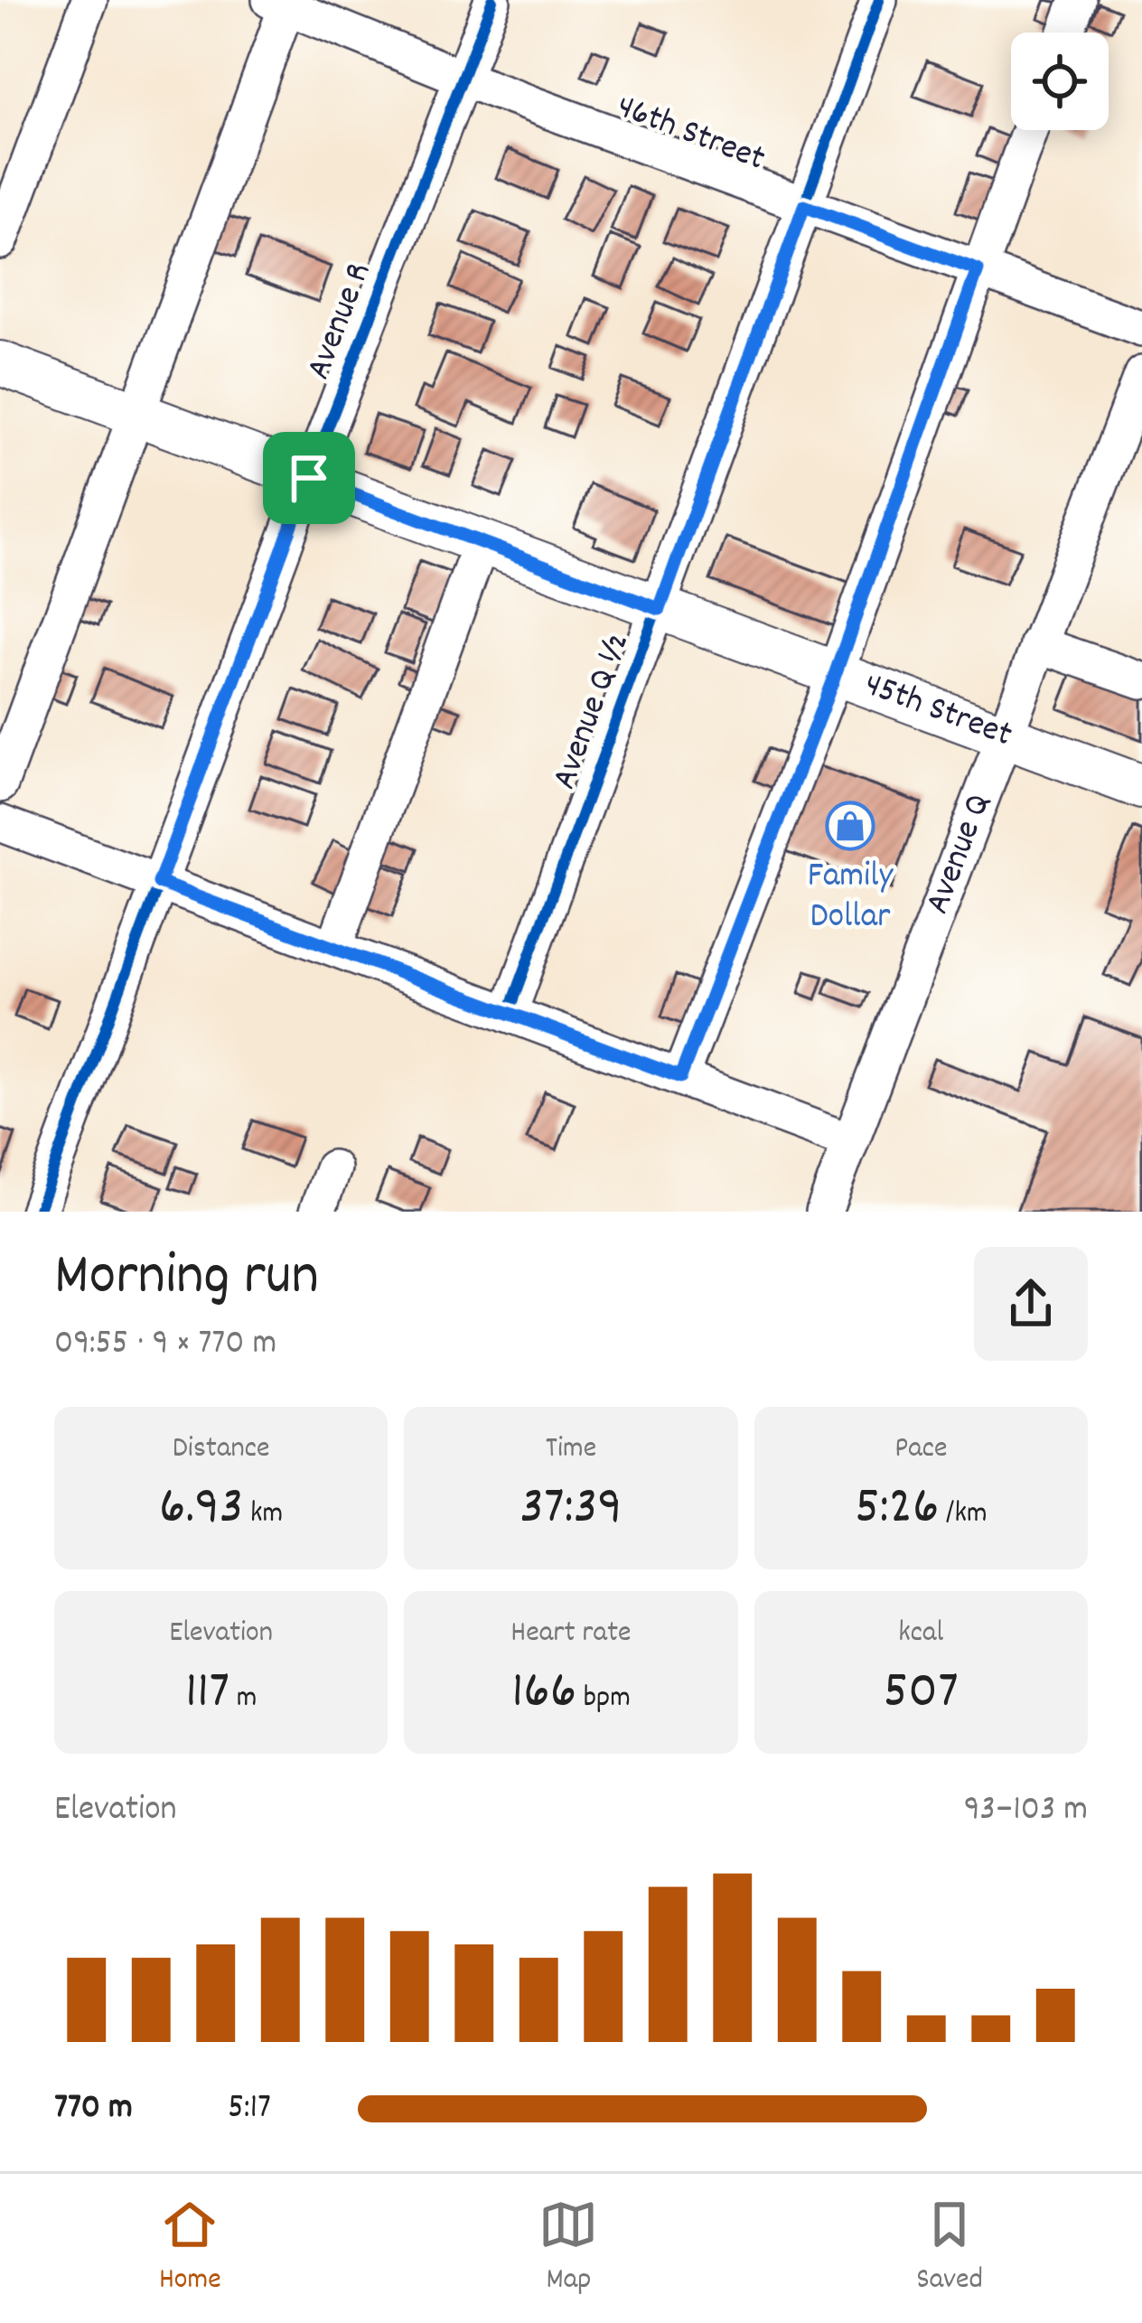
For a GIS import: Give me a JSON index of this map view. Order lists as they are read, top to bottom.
{
  "streets": {
    "main road": ["45th Street"],
    "street": [
      "46th Street",
      "Avenue R",
      "Avenue Q ½",
      "Avenue Q"
    ]
  },
  "crossings": [
    ["46th Street", "Avenue R"],
    ["46th Street", "Avenue Q ½"],
    ["Avenue R", "45th Street"],
    ["Avenue Q ½", "45th Street"],
    ["45th Street", "Avenue Q"]
  ],
  "places": {
    "shop": ["Family Dollar"]
  },
  "page": {
    "heading": ["Morning run", "09:55 · 9 × 770 m"],
    "stats": [
      ["Distance", "6.93 km"],
      ["Time", "37:39"],
      ["Pace", "5:26 /km"],
      ["Elevation", "117 m"],
      ["Heart rate", "166 bpm"],
      ["kcal", "507"]
    ],
    "chart": ["Elevation", "93–103 m"],
    "list": [
      {
        "name": "770 m",
        "note": "5:17"
      }
    ],
    "tabs": ["Home", "Map", "Saved"]
  }
}
